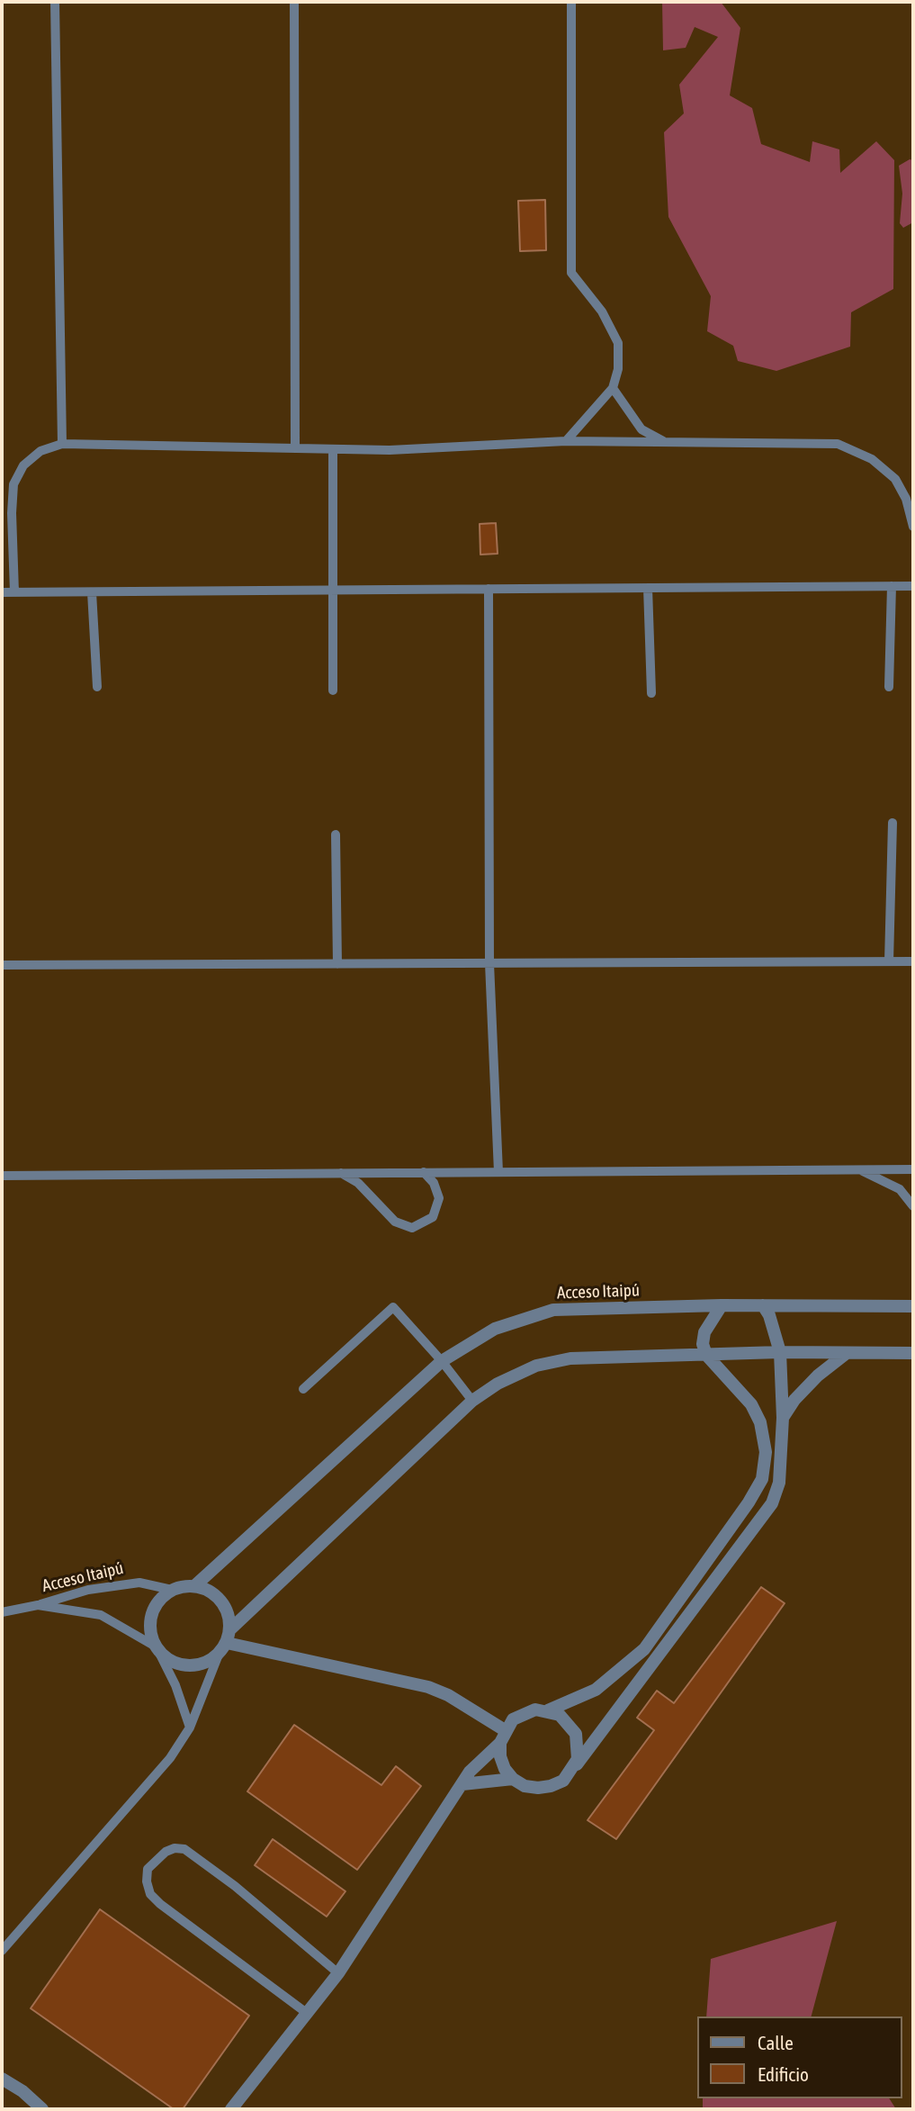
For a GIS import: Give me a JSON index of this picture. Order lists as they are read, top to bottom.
{
  "streets": {
    "street": ["Acceso Itaipú"]
  },
  "legend": ["Calle", "Edificio"]
}
